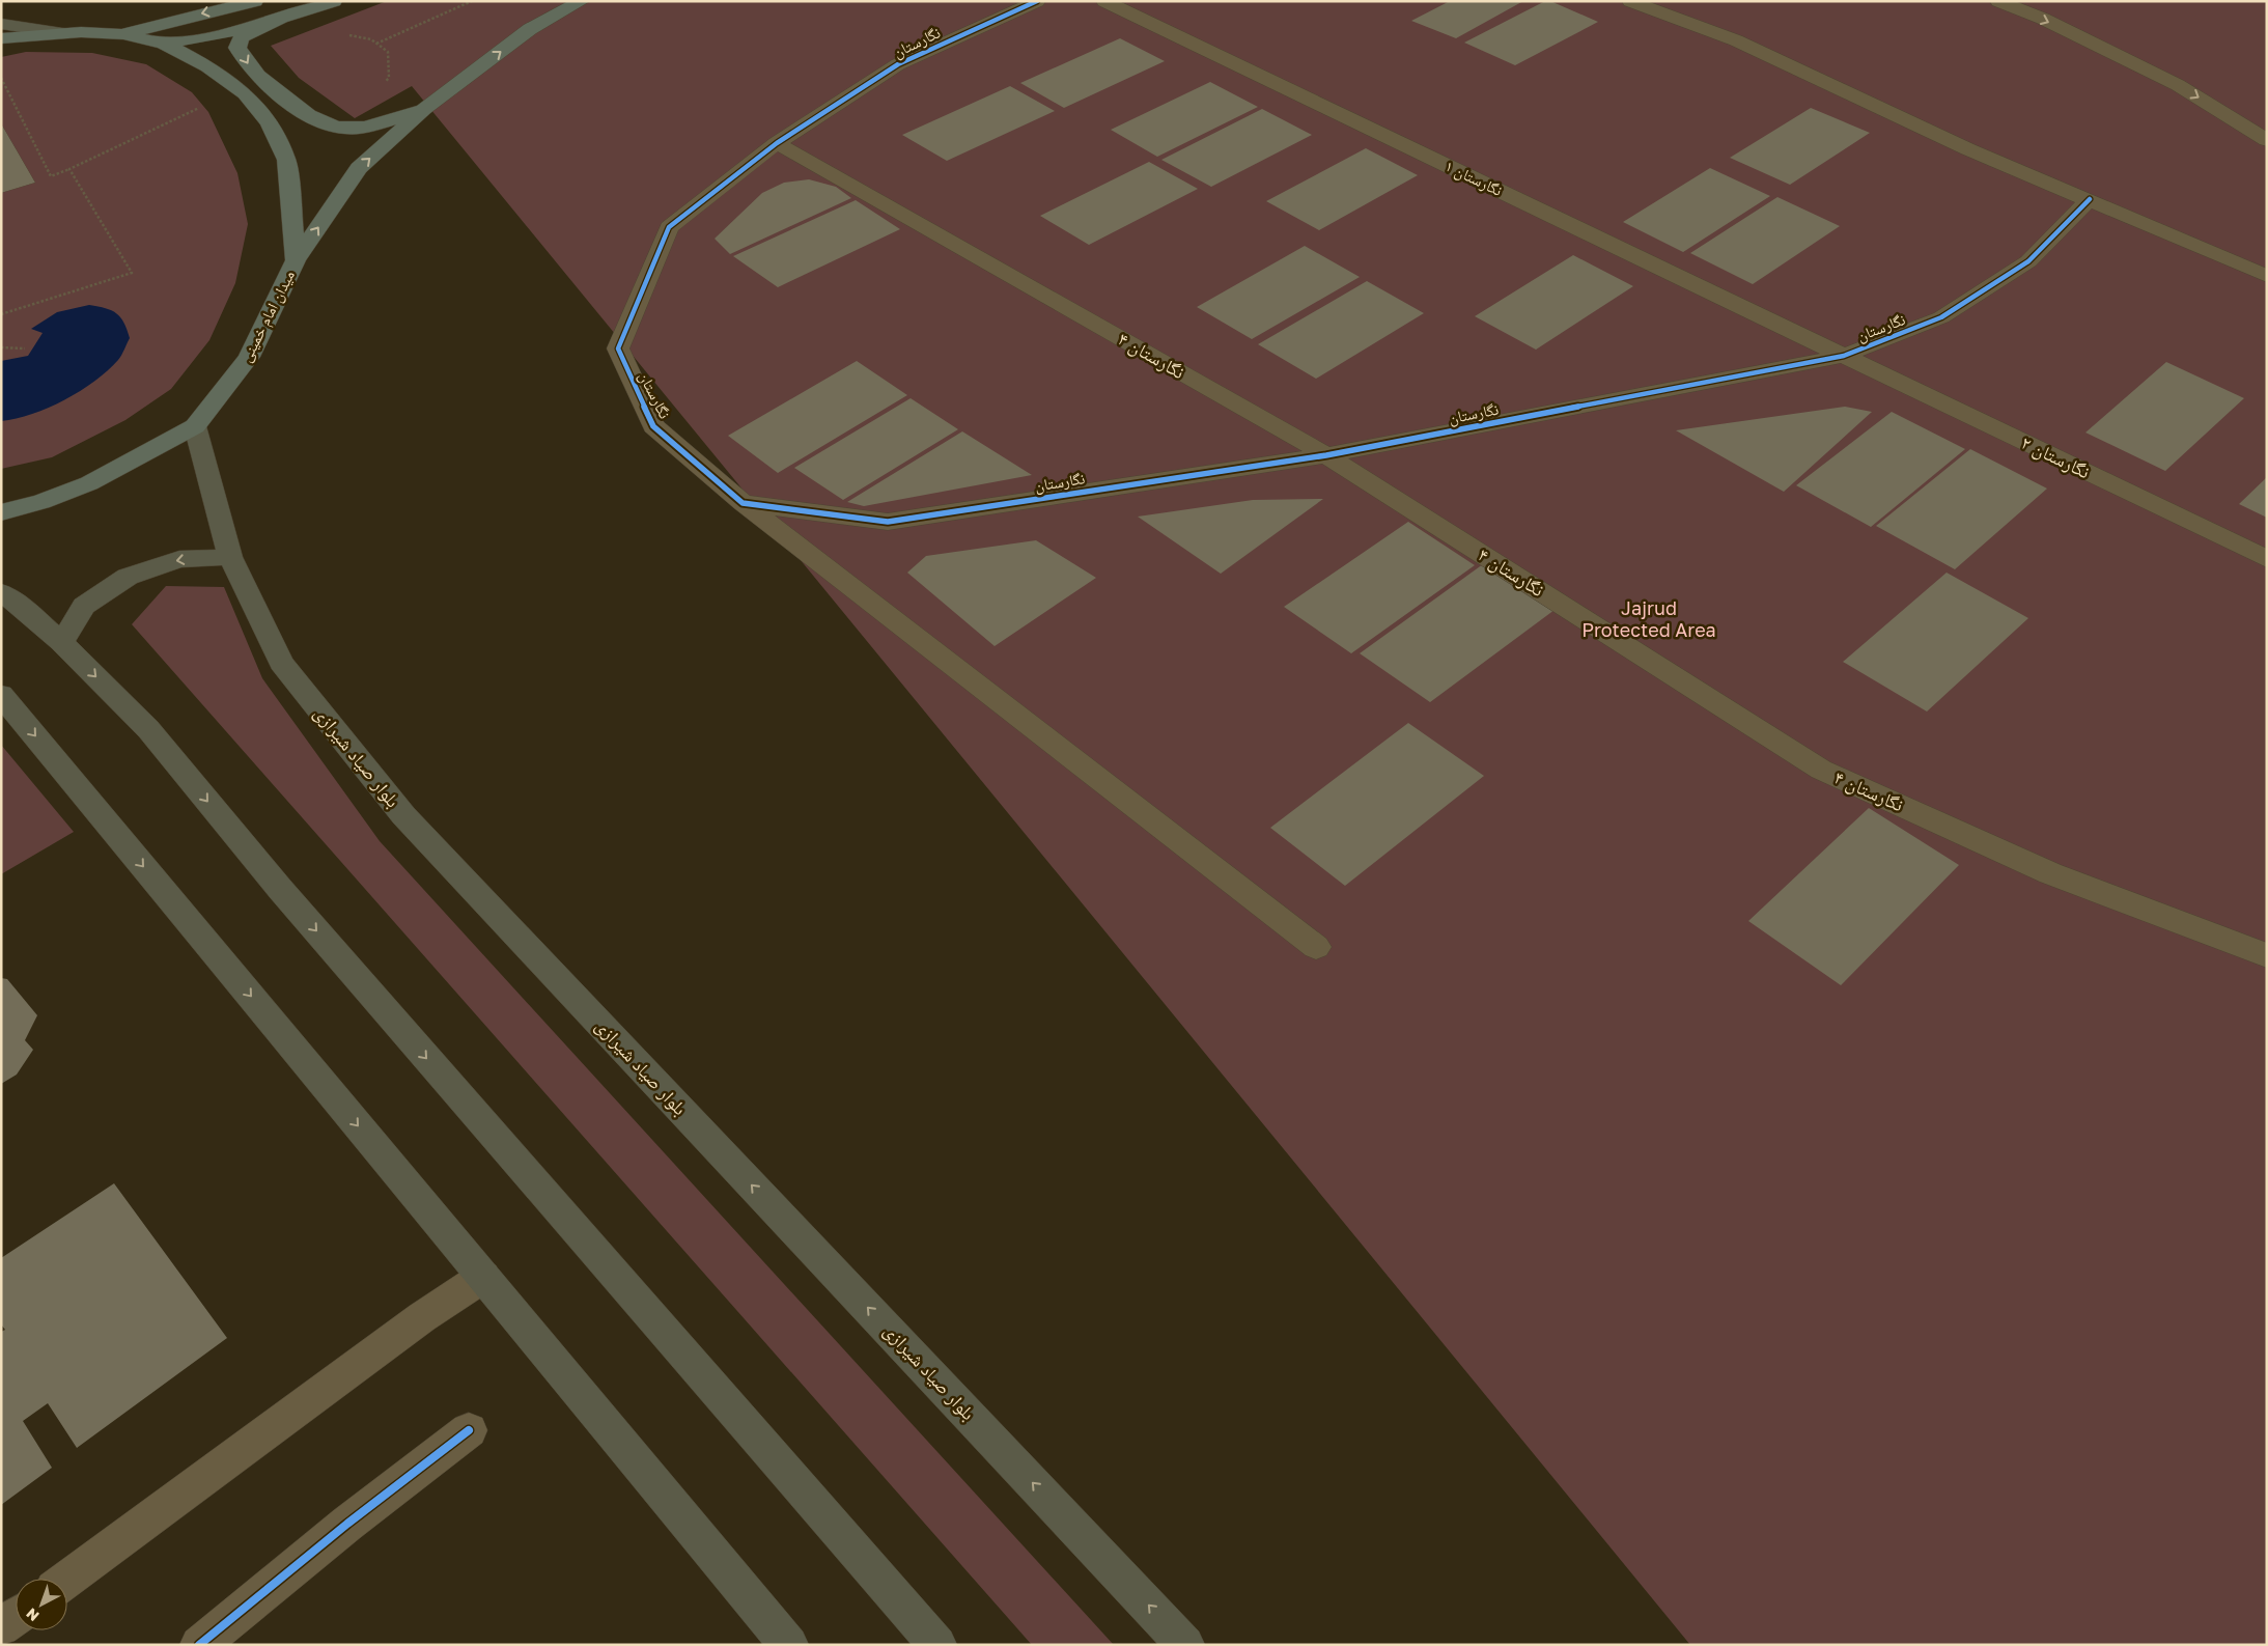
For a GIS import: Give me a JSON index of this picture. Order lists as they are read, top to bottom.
{
  "streets": {
    "highway": ["میدان امام خمینی"],
    "main road": ["بلوار صیاد شیرازی"],
    "street": [
      "نگارستان",
      "نگارستان ۱",
      "نگارستان ۴",
      "نگارستان ۲"
    ]
  },
  "crossings": [
    ["نگارستان", "نگارستان ۱"],
    ["نگارستان", "نگارستان ۴"],
    ["نگارستان", "نگارستان ۲"],
    ["نگارستان ۱", "نگارستان ۲"],
    ["میدان امام خمینی", "بلوار صیاد شیرازی"]
  ],
  "parks": ["Jajrud Protected Area"],
  "north": "bottom left"
}
